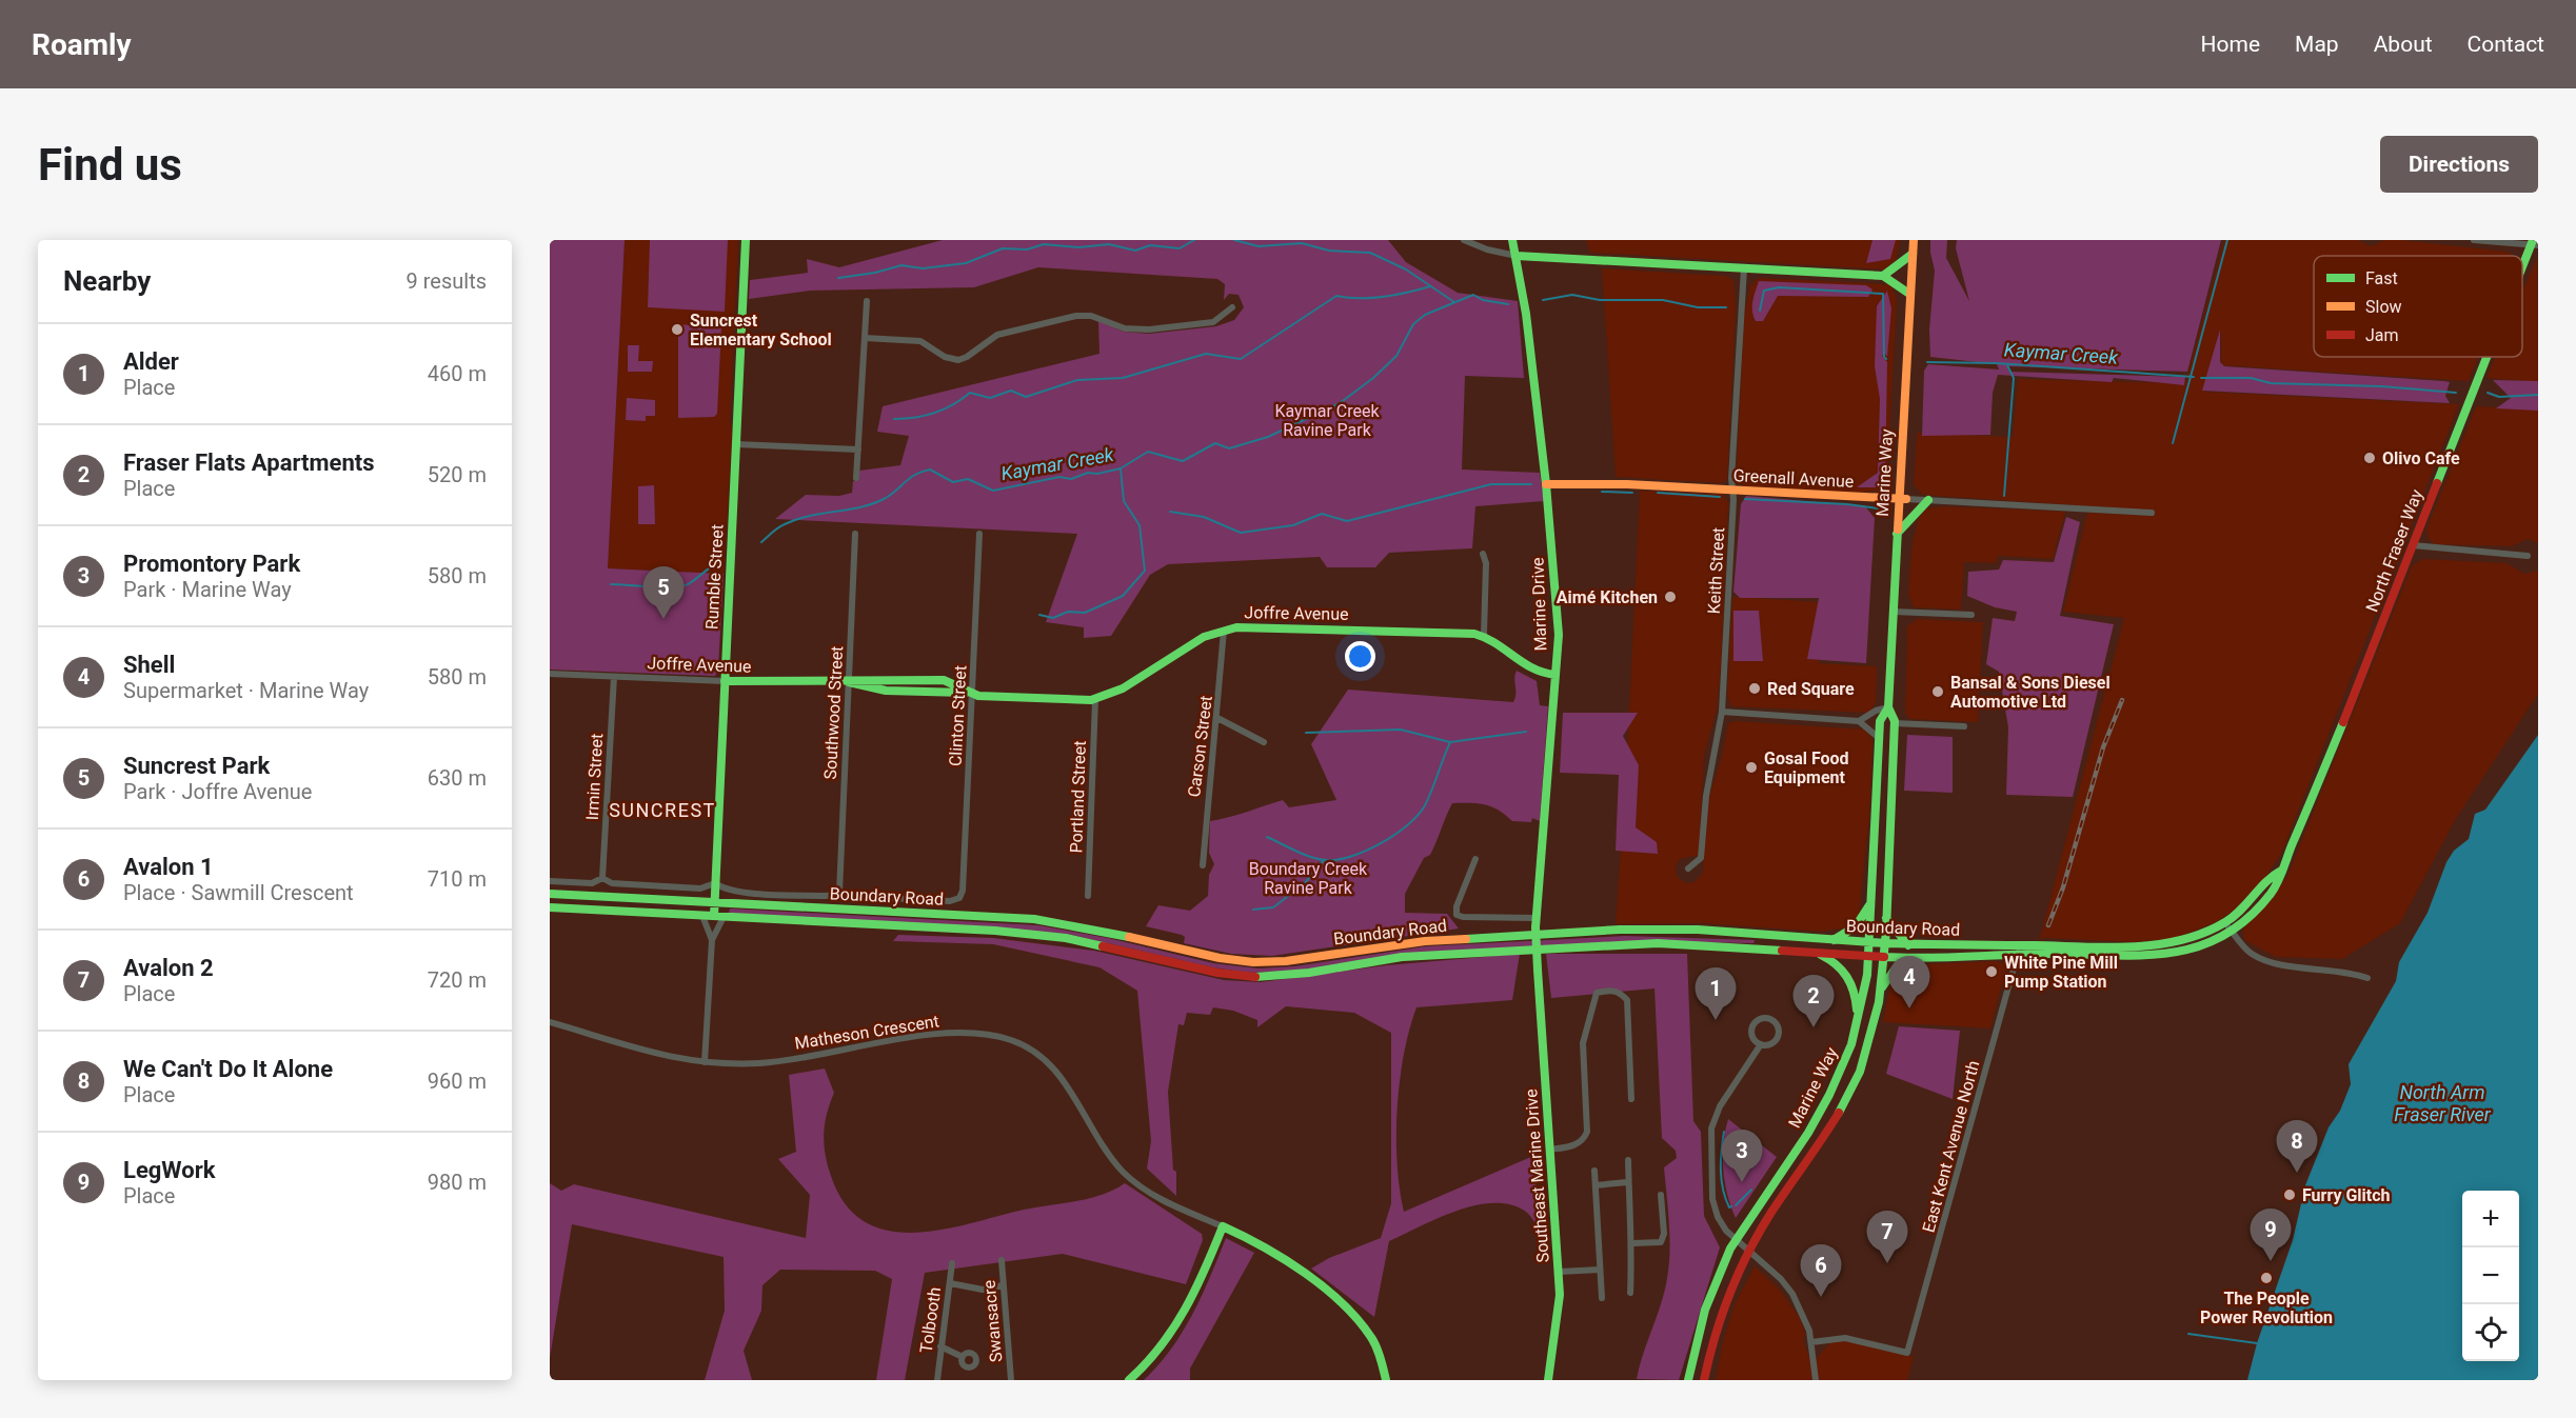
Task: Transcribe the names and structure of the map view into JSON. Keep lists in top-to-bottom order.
{
  "streets": {
    "street": [
      "Marine Way",
      "Greenall Avenue",
      "North Fraser Way",
      "Keith Street",
      "Rumble Street",
      "Marine Drive",
      "Joffre Avenue",
      "Southwood Street",
      "Clinton Street",
      "Carson Street",
      "Irmin Street",
      "Portland Street",
      "Boundary Road",
      "Matheson Crescent",
      "East Kent Avenue North",
      "Southeast Marine Drive",
      "Tolbooth",
      "Swansacre"
    ]
  },
  "crossings": [
    ["Marine Way", "Greenall Avenue"],
    ["Marine Way", "Boundary Road"],
    ["Greenall Avenue", "Keith Street"],
    ["Greenall Avenue", "Marine Drive"],
    ["North Fraser Way", "Boundary Road"],
    ["Rumble Street", "Joffre Avenue"],
    ["Rumble Street", "Boundary Road"],
    ["Marine Drive", "Southeast Marine Drive"],
    ["Joffre Avenue", "Southwood Street"],
    ["Joffre Avenue", "Clinton Street"],
    ["Joffre Avenue", "Carson Street"],
    ["Joffre Avenue", "Irmin Street"],
    ["Joffre Avenue", "Portland Street"],
    ["Southwood Street", "Boundary Road"],
    ["Clinton Street", "Boundary Road"],
    ["Irmin Street", "Boundary Road"],
    ["Boundary Road", "East Kent Avenue North"]
  ],
  "districts": ["SUNCREST"],
  "water": ["Kaymar Creek", "North Arm Fraser River"],
  "parks": ["Kaymar Creek Ravine Park", "Boundary Creek Ravine Park"],
  "places": [
    "Suncrest Elementary School",
    "Olivo Cafe",
    "Aimé Kitchen",
    "Red Square",
    "Bansal & Sons Diesel Automotive Ltd",
    "Gosal Food Equipment",
    "White Pine Mill Pump Station",
    "Furry Glitch",
    "The People Power Revolution"
  ],
  "legend": ["Fast", "Slow", "Jam"],
  "page": {
    "header": "Roamly",
    "nav": [
      "Home",
      "Map",
      "About",
      "Contact"
    ],
    "buttons": "Directions",
    "title": "Find us",
    "heading": ["Nearby", "9 results"],
    "list": [
      {
        "mark": "1",
        "name": "Alder",
        "note": "Place",
        "value": "460 m"
      },
      {
        "mark": "2",
        "name": "Fraser Flats Apartments",
        "note": "Place",
        "value": "520 m"
      },
      {
        "mark": "3",
        "name": "Promontory Park",
        "note": "Park · Marine Way",
        "value": "580 m"
      },
      {
        "mark": "4",
        "name": "Shell",
        "note": "Supermarket · Marine Way",
        "value": "580 m"
      },
      {
        "mark": "5",
        "name": "Suncrest Park",
        "note": "Park · Joffre Avenue",
        "value": "630 m"
      },
      {
        "mark": "6",
        "name": "Avalon 1",
        "note": "Place · Sawmill Crescent",
        "value": "710 m"
      },
      {
        "mark": "7",
        "name": "Avalon 2",
        "note": "Place",
        "value": "720 m"
      },
      {
        "mark": "8",
        "name": "We Can't Do It Alone",
        "note": "Place",
        "value": "960 m"
      },
      {
        "mark": "9",
        "name": "LegWork",
        "note": "Place",
        "value": "980 m"
      }
    ],
    "pins": [
      "5",
      "4",
      "1",
      "2",
      "8",
      "3",
      "9",
      "7",
      "6"
    ],
    "map_buttons": ["+", "−"]
  }
}
